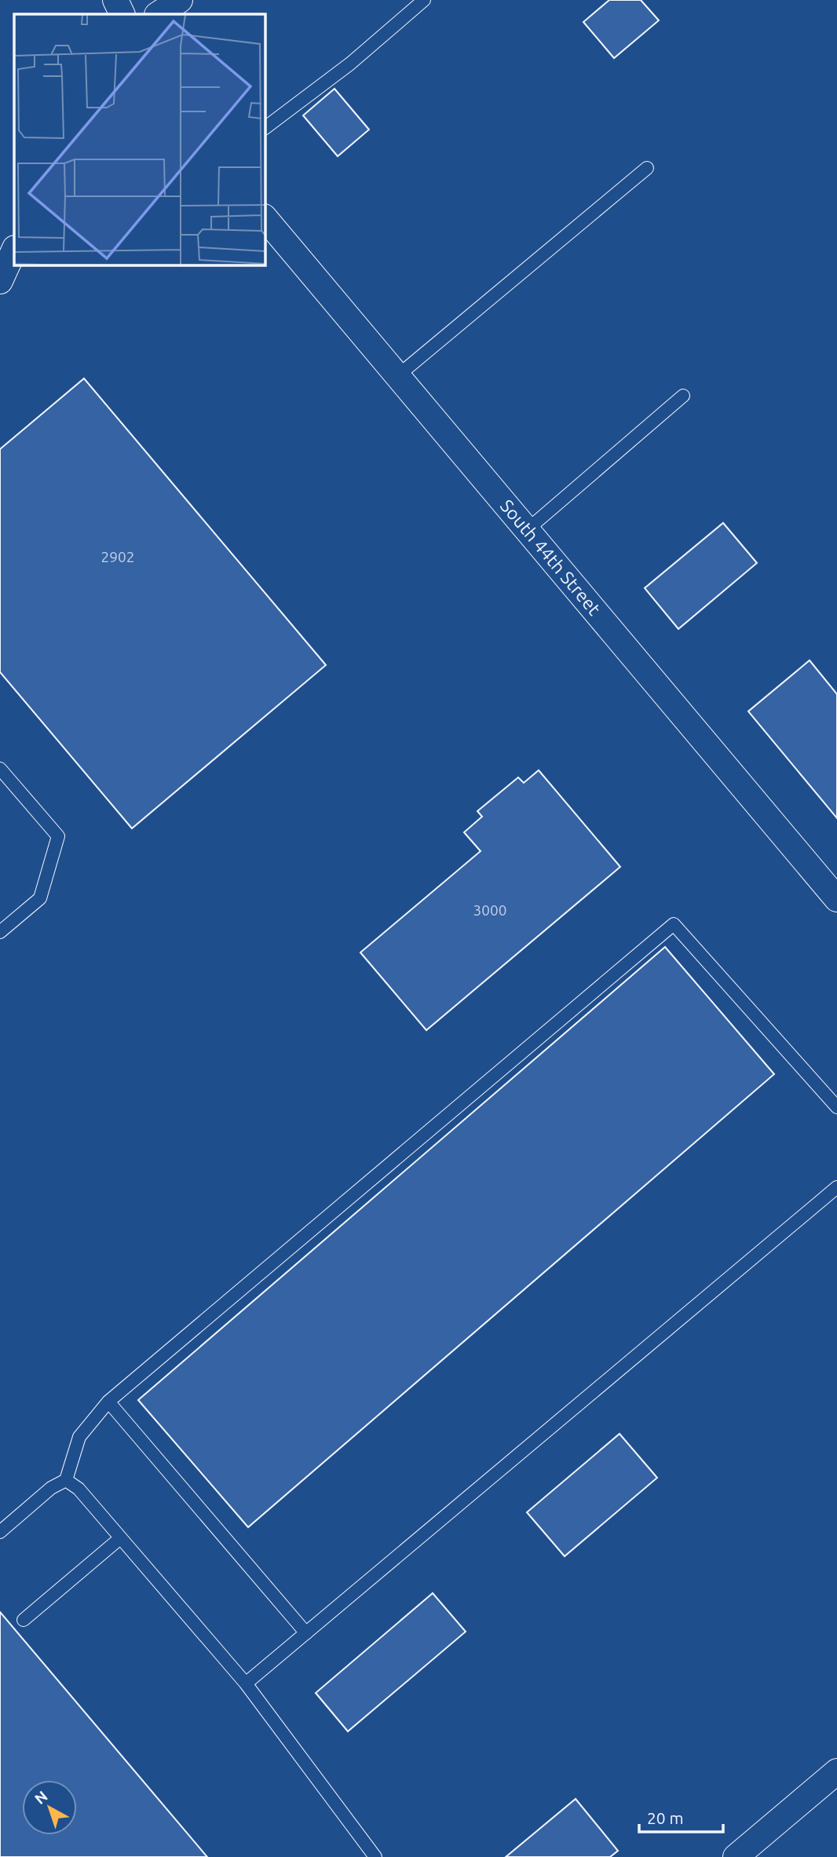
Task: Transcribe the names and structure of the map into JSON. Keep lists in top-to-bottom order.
{
  "streets": {
    "street": ["South 44th Street"]
  },
  "house_numbers": ["2902", "3000"],
  "scale_bar": "20 m",
  "north": "top left"
}
